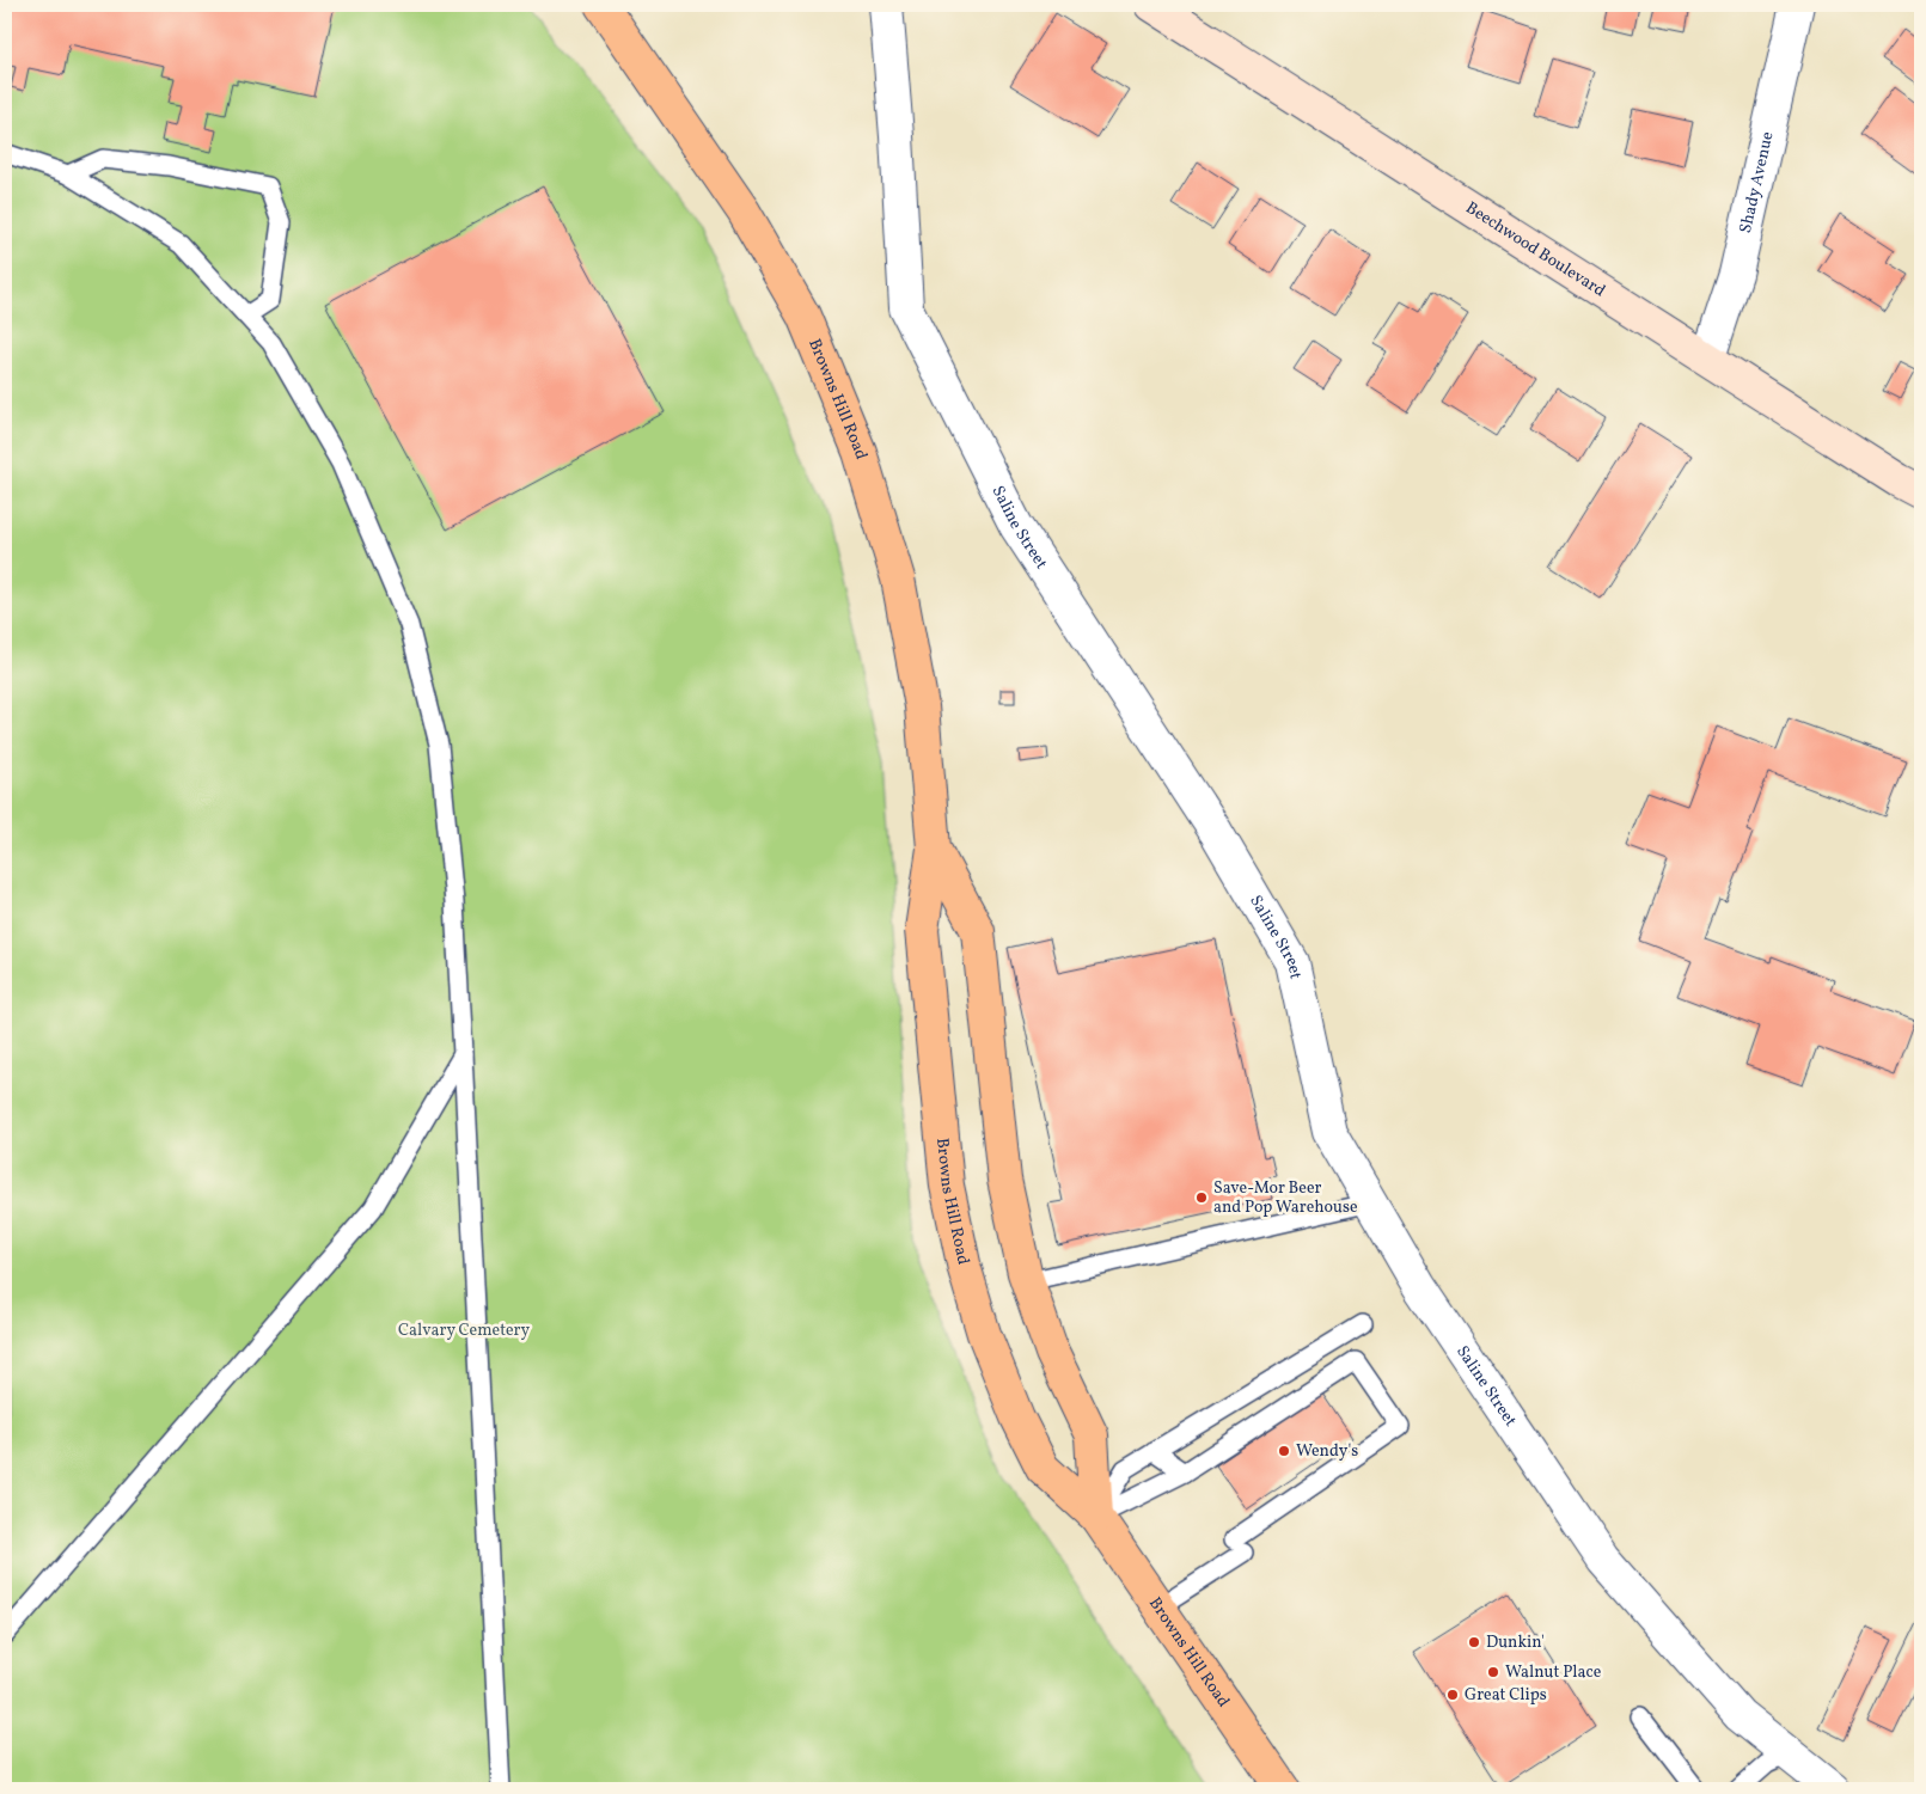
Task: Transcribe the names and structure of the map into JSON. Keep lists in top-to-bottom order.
{
  "streets": {
    "main road": ["Browns Hill Road"],
    "street": ["Shady Avenue", "Beechwood Boulevard", "Saline Street"]
  },
  "crossings": [
    ["Shady Avenue", "Beechwood Boulevard"]
  ],
  "parks": ["Calvary Cemetery"],
  "places": [
    "Save-Mor Beer and Pop Warehouse",
    "Wendy's",
    "Dunkin'",
    "Walnut Place",
    "Great Clips"
  ]
}
